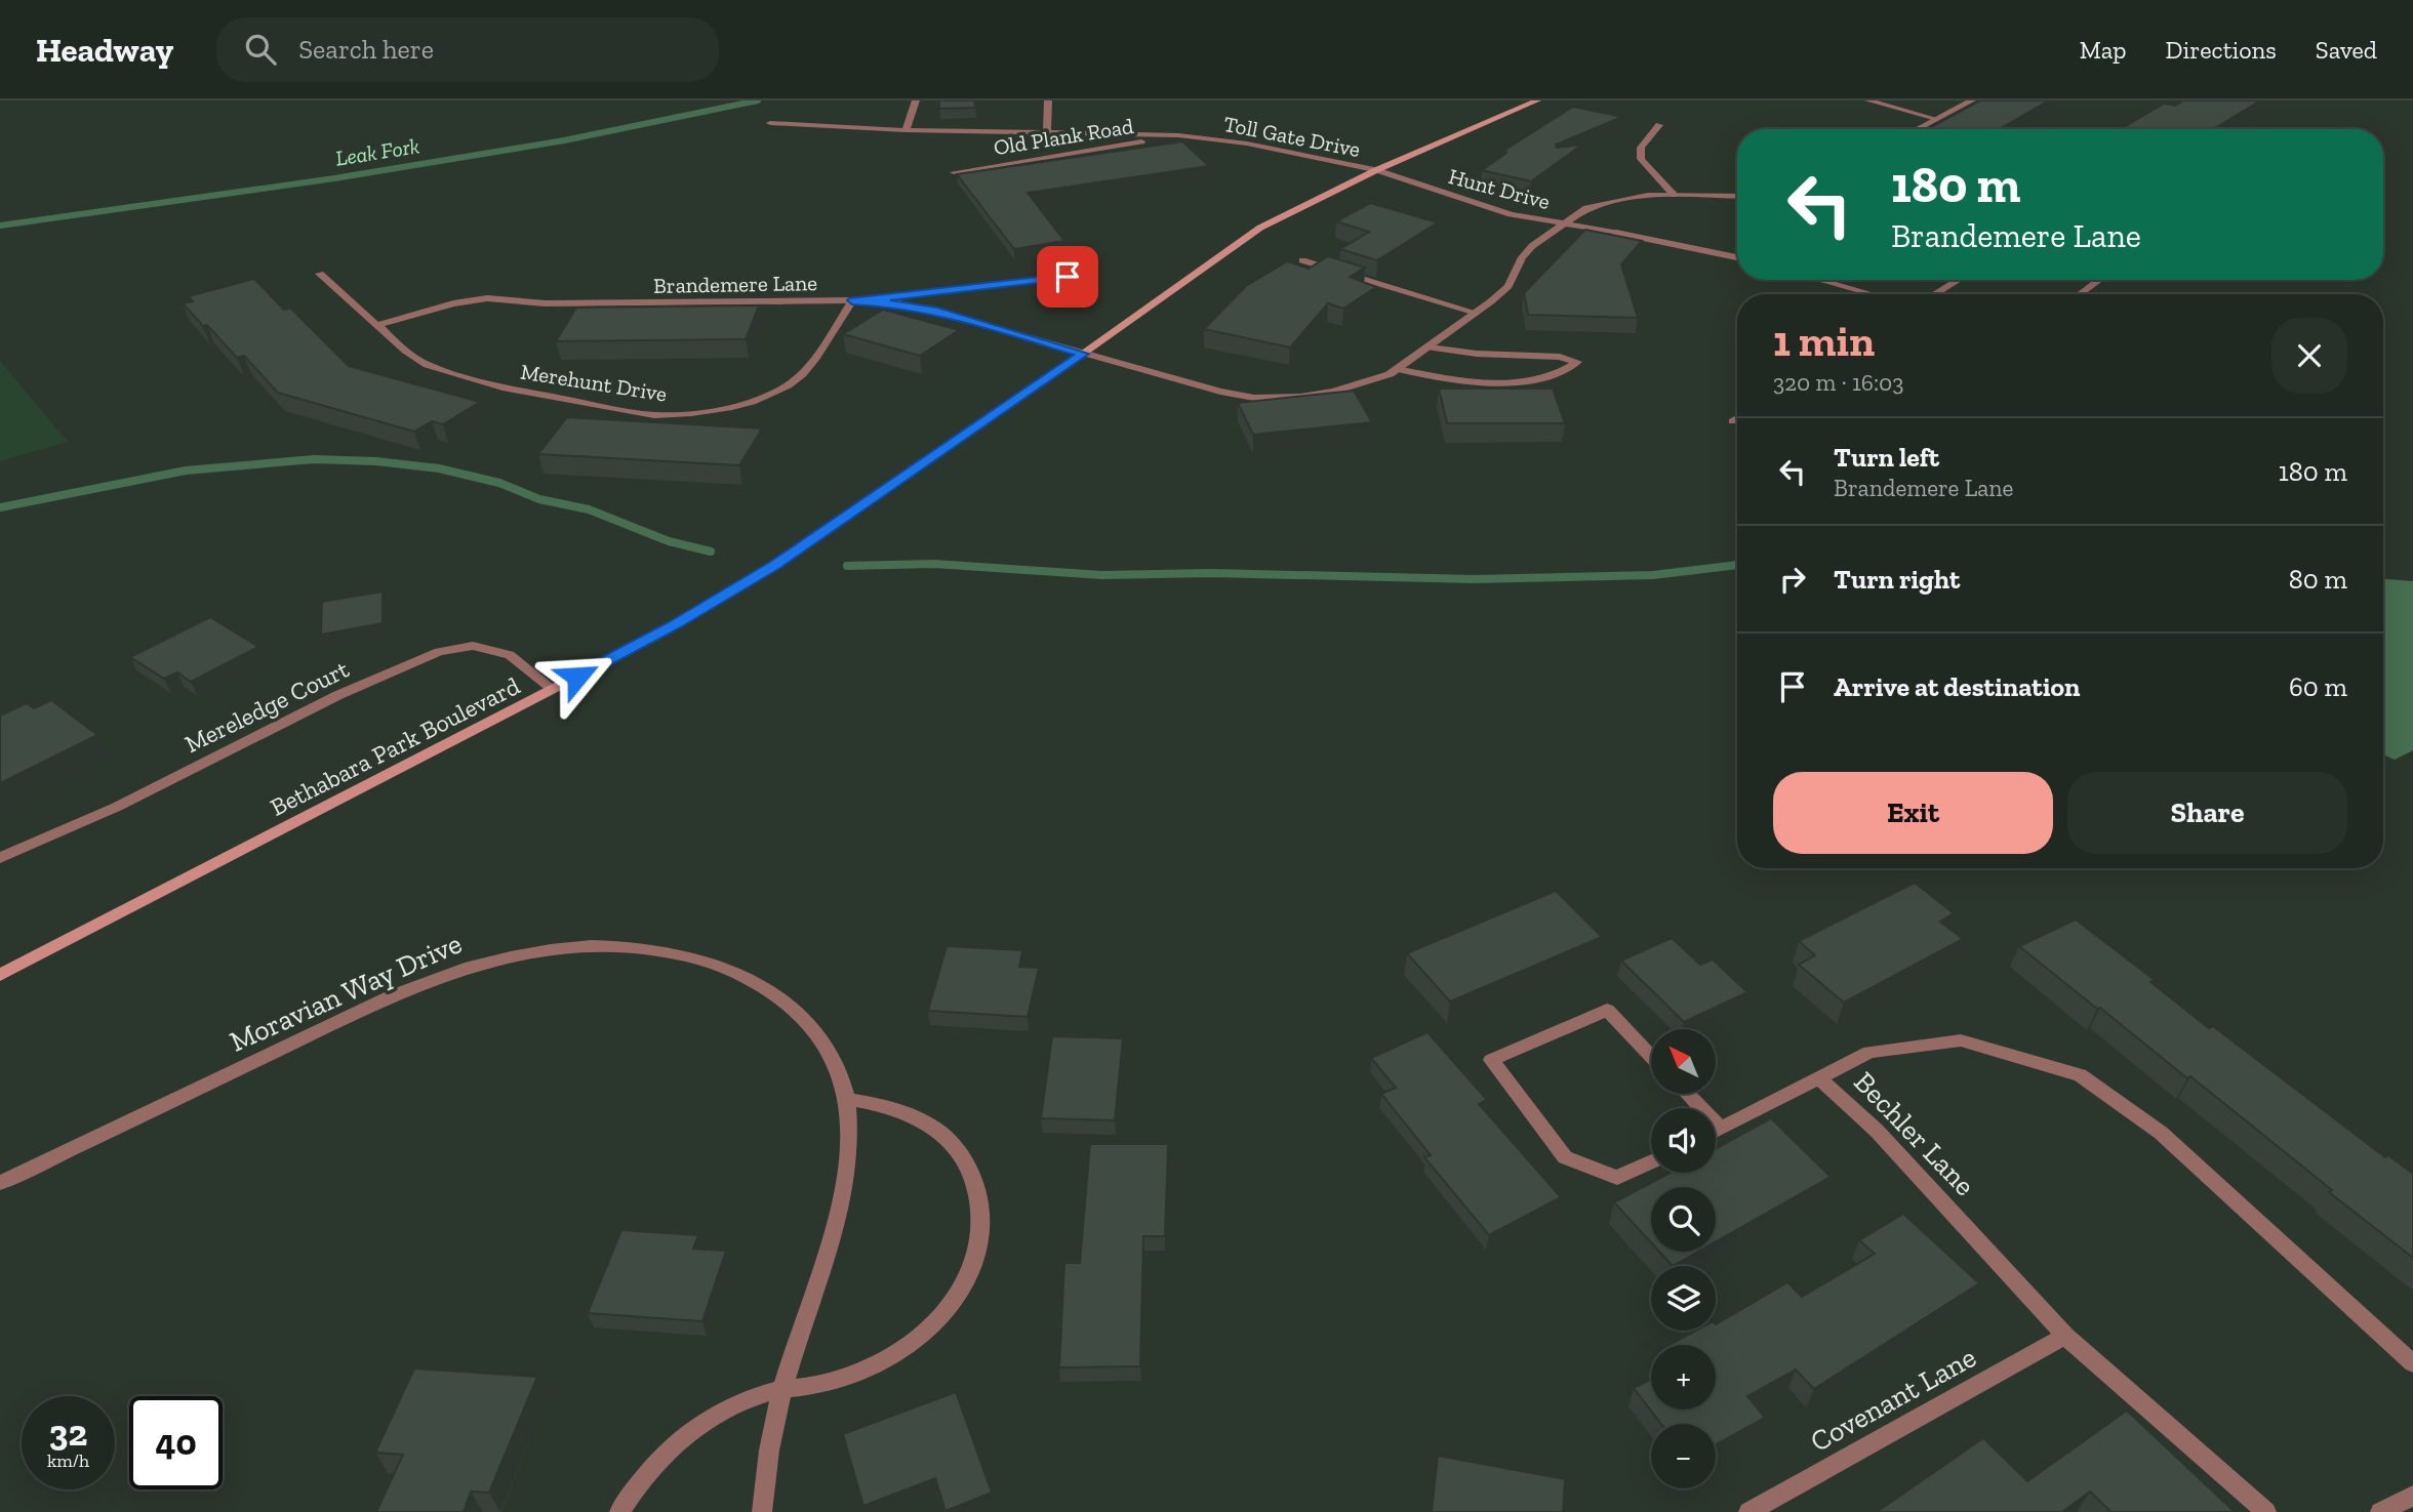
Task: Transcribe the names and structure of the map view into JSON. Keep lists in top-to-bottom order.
{
  "streets": {
    "street": [
      "Old Plank Road",
      "Toll Gate Drive",
      "Hunt Drive",
      "Brandemere Lane",
      "Merehunt Drive",
      "Mereledge Court",
      "Bethabara Park Boulevard",
      "Moravian Way Drive",
      "Bechler Lane",
      "Covenant Lane"
    ]
  },
  "crossings": [
    ["Old Plank Road", "Toll Gate Drive"],
    ["Toll Gate Drive", "Hunt Drive"],
    ["Toll Gate Drive", "Bethabara Park Boulevard"],
    ["Hunt Drive", "Brandemere Lane"],
    ["Hunt Drive", "Bethabara Park Boulevard"],
    ["Brandemere Lane", "Merehunt Drive"],
    ["Brandemere Lane", "Bethabara Park Boulevard"],
    ["Mereledge Court", "Bethabara Park Boulevard"],
    ["Bechler Lane", "Covenant Lane"]
  ],
  "water": ["Leak Fork"],
  "north": "top left",
  "page": {
    "header": "Headway",
    "search": "Search here",
    "nav": ["Map", "Directions", "Saved"],
    "turn": ["180 m", "Brandemere Lane"],
    "heading": ["1 min", "320 m · 16:03"],
    "list": [
      {
        "name": "Turn left",
        "note": "Brandemere Lane",
        "value": "180 m"
      },
      {
        "name": "Turn right",
        "value": "80 m"
      },
      {
        "name": "Arrive at destination",
        "value": "60 m"
      }
    ],
    "buttons": ["Exit", "Share"],
    "map_buttons": ["+", "−"],
    "speed": "32 km/h",
    "limit": "40"
  }
}
